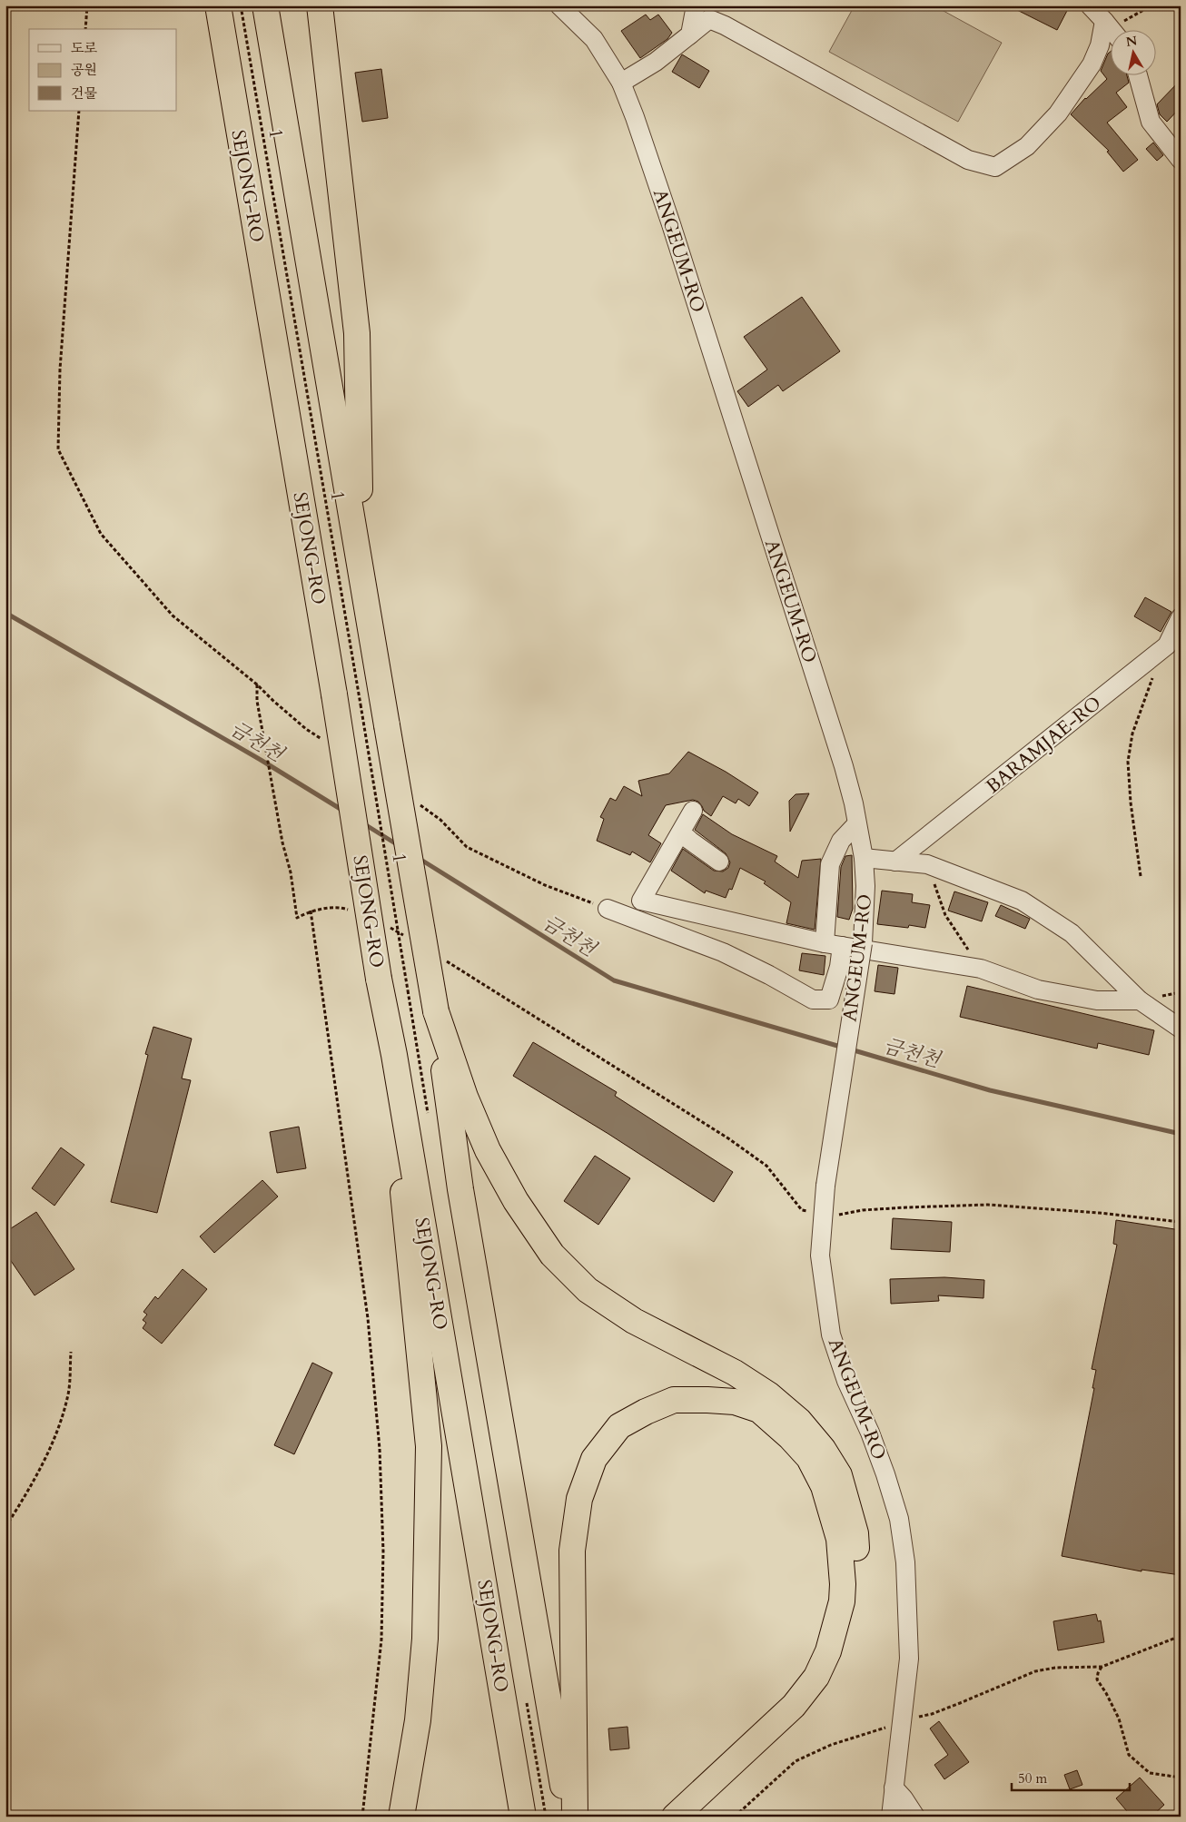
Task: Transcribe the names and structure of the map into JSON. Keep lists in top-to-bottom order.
{
  "streets": {
    "highway": ["1", "SEJONG-RO"],
    "street": ["ANGEUM-RO", "BARAMJAE-RO"]
  },
  "crossings": [
    ["1", "SEJONG-RO"]
  ],
  "water": ["금천천"],
  "legend": ["도로", "공원", "건물"],
  "scale_bar": "50 m",
  "north": "top"
}
